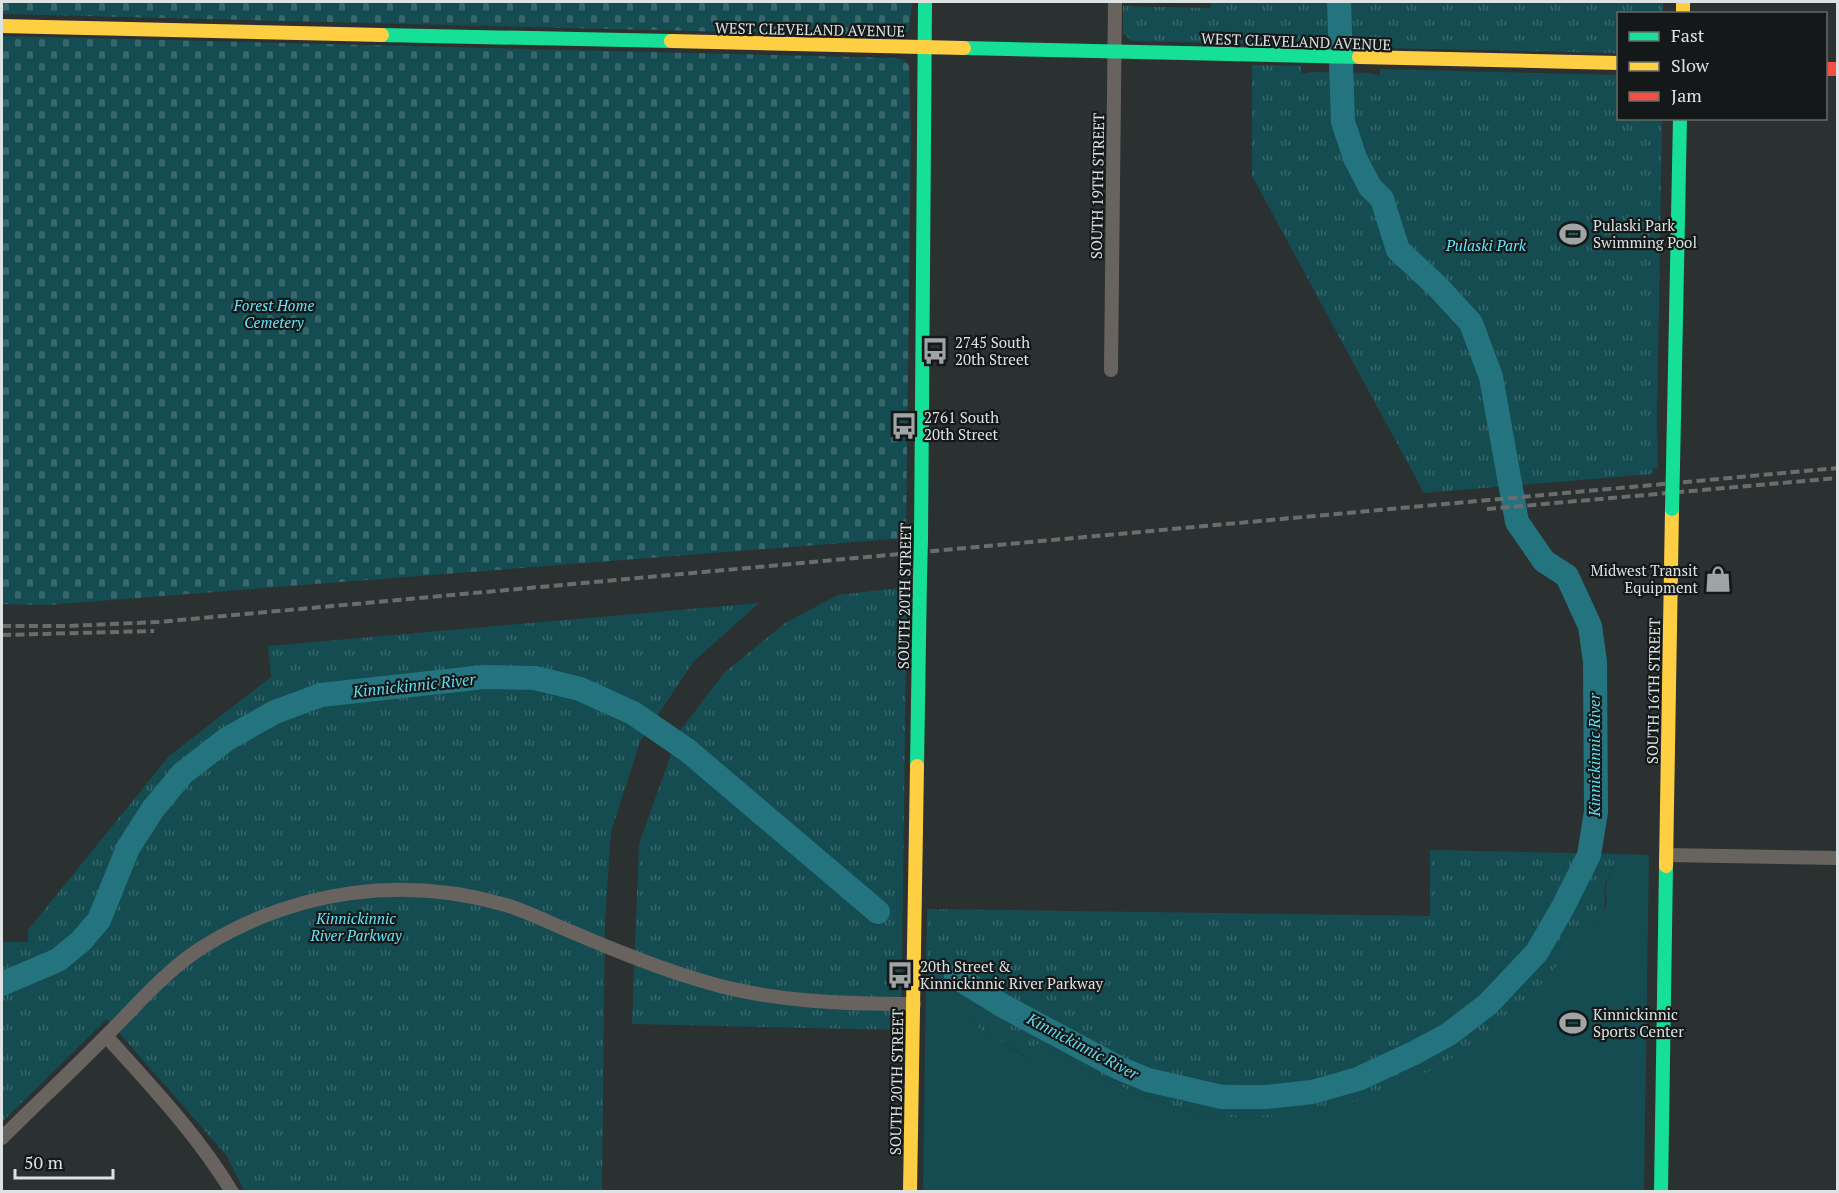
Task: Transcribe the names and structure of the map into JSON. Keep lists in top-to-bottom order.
{
  "streets": {
    "street": [
      "WEST CLEVELAND AVENUE",
      "SOUTH 19TH STREET",
      "SOUTH 20TH STREET",
      "SOUTH 16TH STREET"
    ]
  },
  "crossings": [
    ["WEST CLEVELAND AVENUE", "SOUTH 19TH STREET"],
    ["WEST CLEVELAND AVENUE", "SOUTH 20TH STREET"]
  ],
  "water": ["Kinnickinnic River"],
  "parks": ["Pulaski Park", "Forest Home Cemetery", "Kinnickinnic River Parkway"],
  "places": {
    "sports": ["Pulaski Park Swimming Pool", "Kinnickinnic Sports Center"],
    "bus stop": ["2745 South 20th Street", "2761 South 20th Street", "20th Street & Kinnickinnic River Parkway"],
    "shop": ["Midwest Transit Equipment"]
  },
  "legend": ["Fast", "Slow", "Jam"],
  "scale_bar": "50 m"
}
